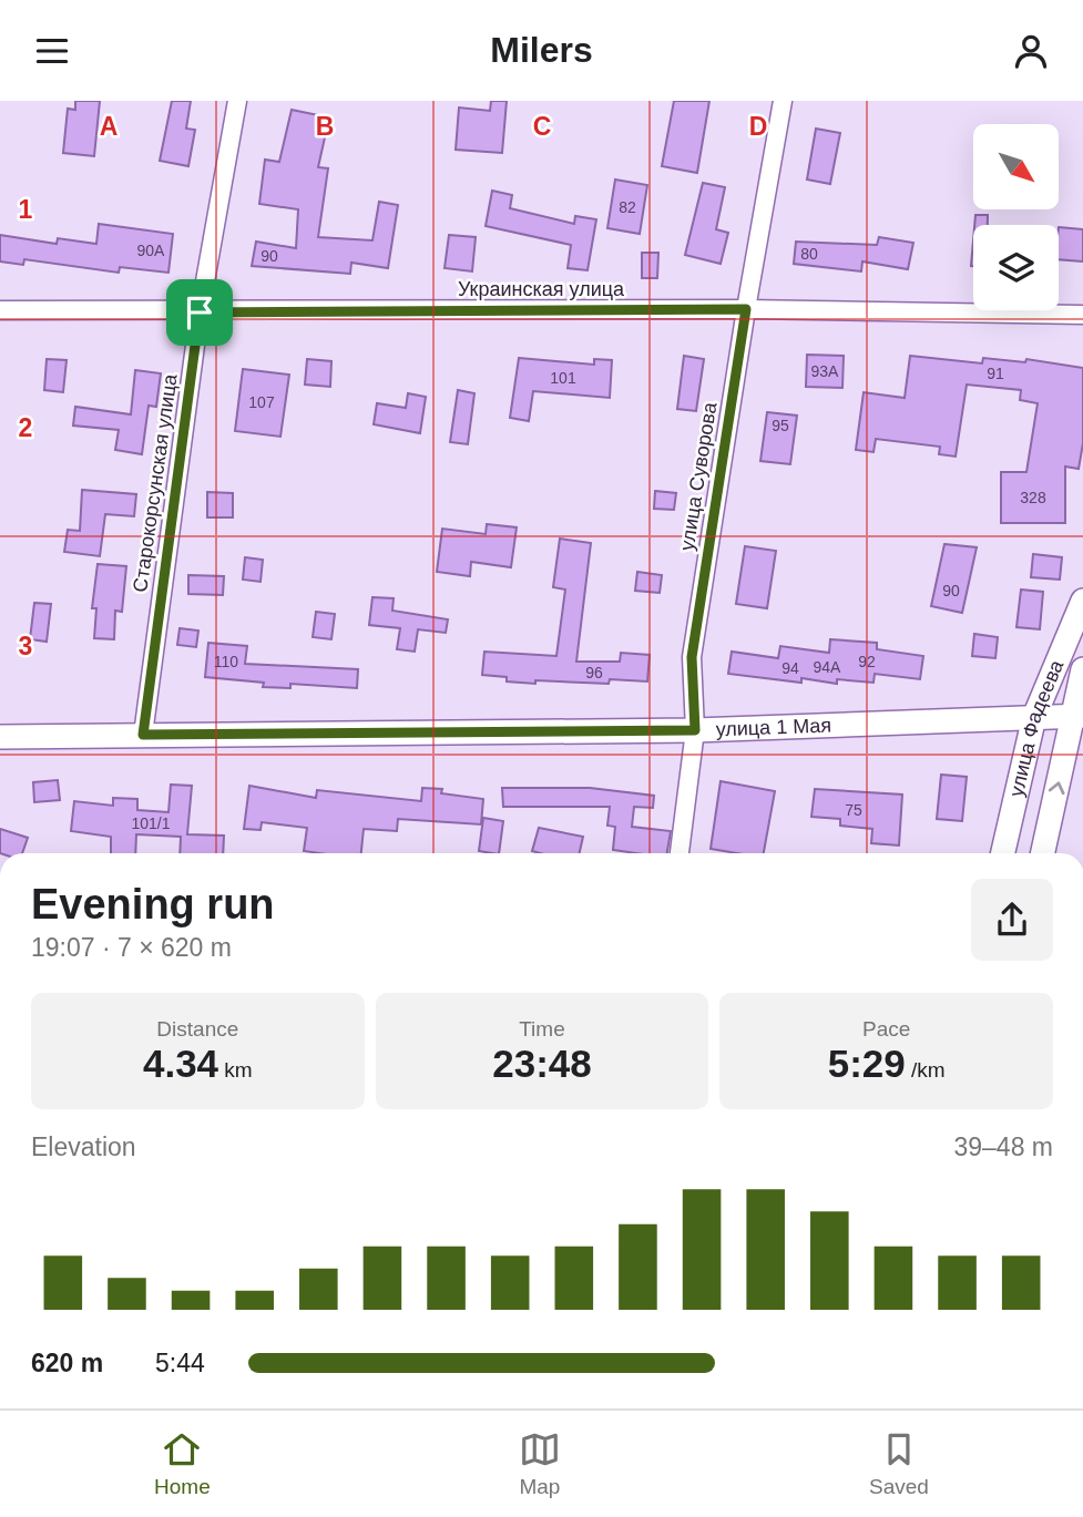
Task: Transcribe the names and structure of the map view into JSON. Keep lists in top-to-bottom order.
{
  "streets": {
    "street": [
      "Украинская улица",
      "улица Суворова",
      "Старокорсунская улица",
      "улица 1 Мая",
      "улица Фадеева"
    ]
  },
  "crossings": [
    ["Украинская улица", "улица Суворова"],
    ["Украинская улица", "Старокорсунская улица"],
    ["улица Суворова", "улица 1 Мая"],
    ["Старокорсунская улица", "улица 1 Мая"],
    ["улица 1 Мая", "улица Фадеева"]
  ],
  "house_numbers": [
    "82",
    "90А",
    "80",
    "90",
    "93А",
    "91",
    "101",
    "107",
    "95",
    "328",
    "90",
    "110",
    "92",
    "94А",
    "94",
    "96",
    "75",
    "101/1"
  ],
  "north": "bottom right",
  "page": {
    "header": "Milers",
    "heading": ["Evening run", "19:07 · 7 × 620 m"],
    "stats": [
      ["Distance", "4.34 km"],
      ["Time", "23:48"],
      ["Pace", "5:29 /km"]
    ],
    "chart": ["Elevation", "39–48 m"],
    "list": [
      {
        "name": "620 m",
        "note": "5:44"
      }
    ],
    "tabs": ["Home", "Map", "Saved"]
  },
  "grid": {
    "columns": [
      "A",
      "B",
      "C",
      "D"
    ],
    "rows": ["1", "2", "3"]
  }
}
